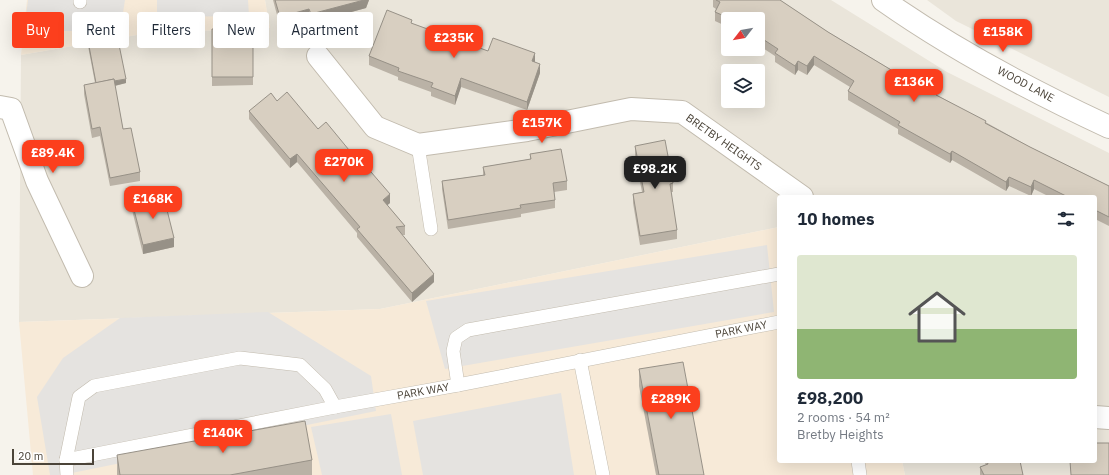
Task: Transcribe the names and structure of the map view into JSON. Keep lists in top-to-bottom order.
{
  "streets": {
    "street": ["WOOD LANE", "BRETBY HEIGHTS"],
    "lane": ["PARK WAY"]
  },
  "scale_bar": "20 m",
  "north": "bottom left",
  "page": {
    "chip": [
      "Buy",
      "Rent",
      "Filters",
      "New",
      "Apartment"
    ],
    "price": [
      "£158K",
      "£235K",
      "£136K",
      "£157K",
      "£89.4K",
      "£270K",
      "£98.2K",
      "£168K",
      "£289K",
      "£140K"
    ],
    "heading": "10 homes",
    "list": [
      {
        "name": "£98,200",
        "note": "2 rooms · 54 m² · Bretby Heights"
      }
    ],
    "scale": "20 m"
  }
}
